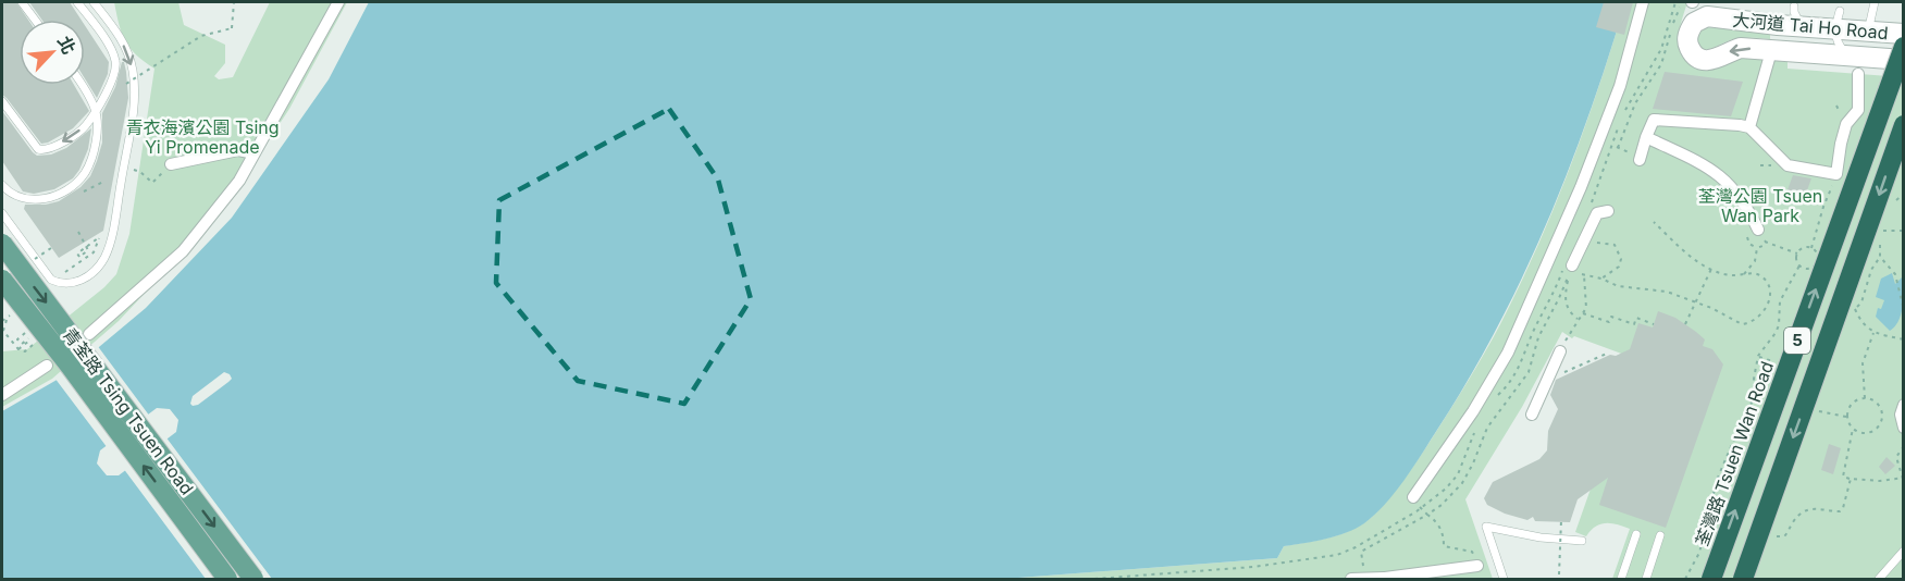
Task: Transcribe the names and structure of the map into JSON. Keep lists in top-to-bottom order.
{
  "streets": {
    "highway": ["5", "荃灣路 Tsuen Wan Road"],
    "main road": ["青荃路 Tsing Tsuen Road"],
    "street": ["大河道 Tai Ho Road"]
  },
  "parks": ["青衣海濱公園 Tsing Yi Promenade", "荃灣公園 Tsuen Wan Park"],
  "north": "top right"
}
